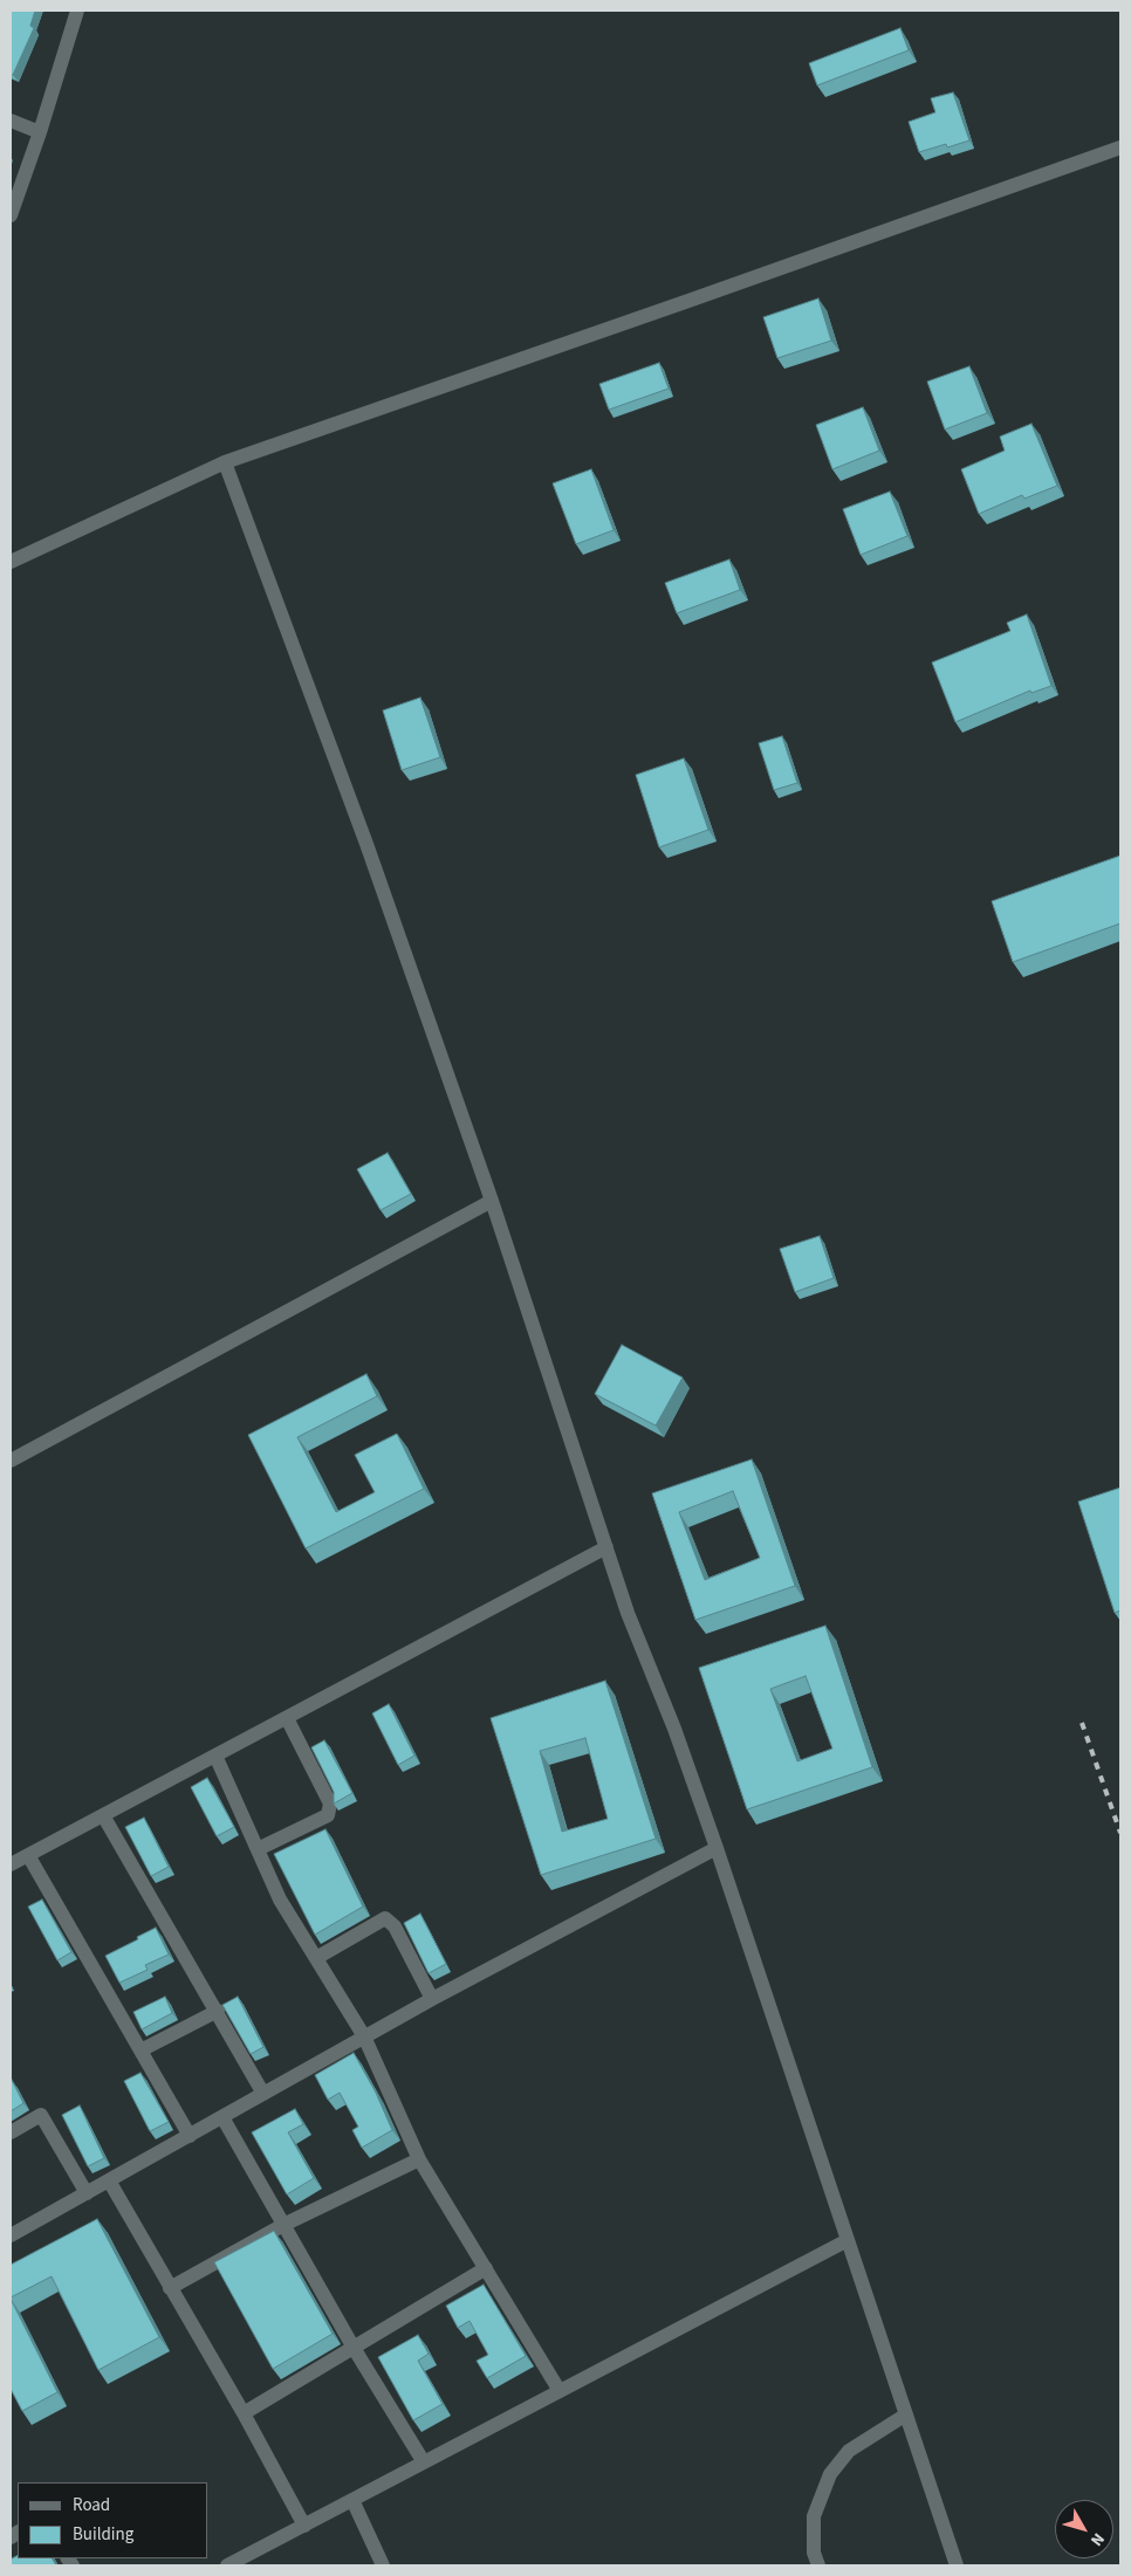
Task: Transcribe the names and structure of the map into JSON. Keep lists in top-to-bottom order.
{
  "legend": ["Road", "Building"],
  "north": "bottom right"
}
